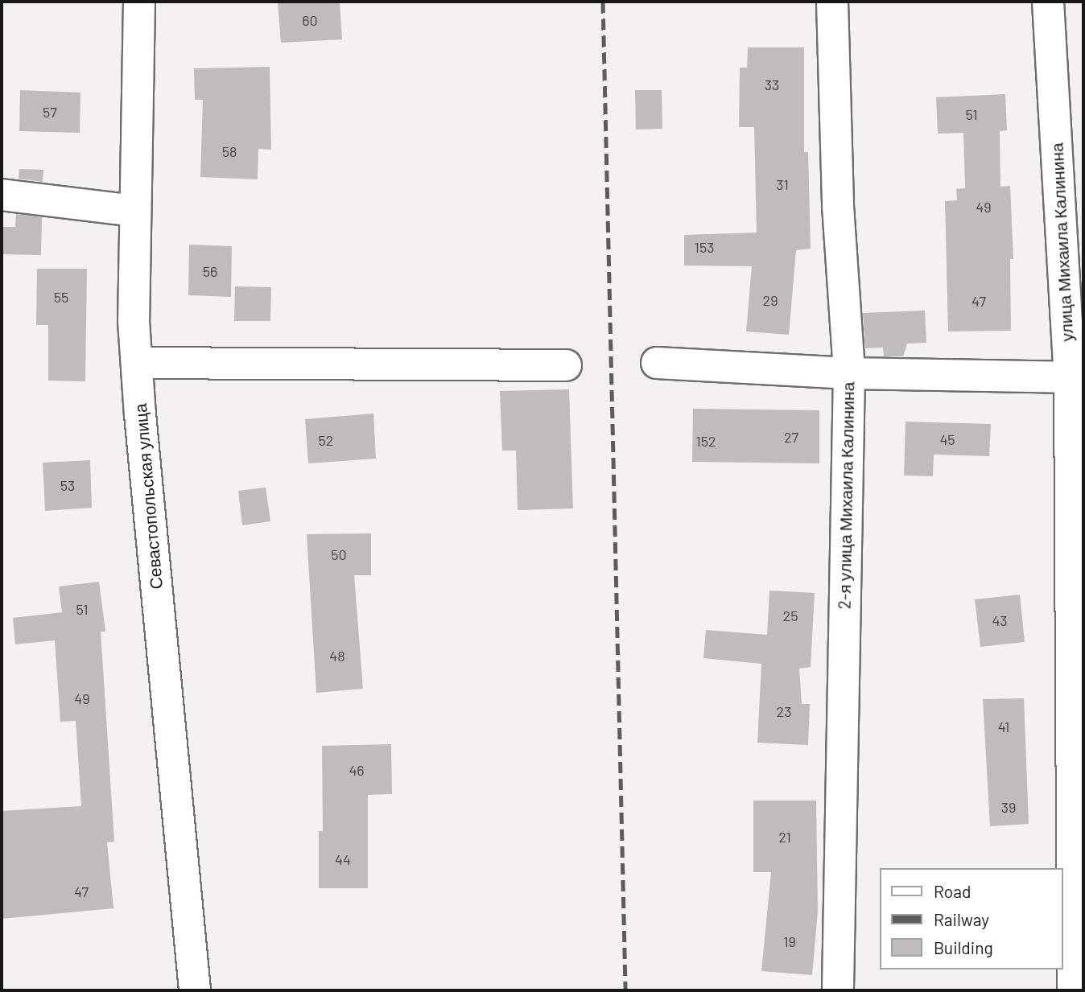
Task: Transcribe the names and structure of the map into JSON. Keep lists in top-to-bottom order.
{
  "streets": {
    "street": ["улица Михаила Калинина", "2-я улица Михаила Калинина", "Севастопольская улица"]
  },
  "house_numbers": [
    "60",
    "33",
    "57",
    "51",
    "58",
    "31",
    "49",
    "153",
    "56",
    "55",
    "29",
    "47",
    "27",
    "45",
    "52",
    "152",
    "53",
    "50",
    "51",
    "25",
    "43",
    "48",
    "49",
    "23",
    "41",
    "46",
    "39",
    "21",
    "44",
    "47",
    "19"
  ],
  "legend": ["Road", "Railway", "Building"]
}
